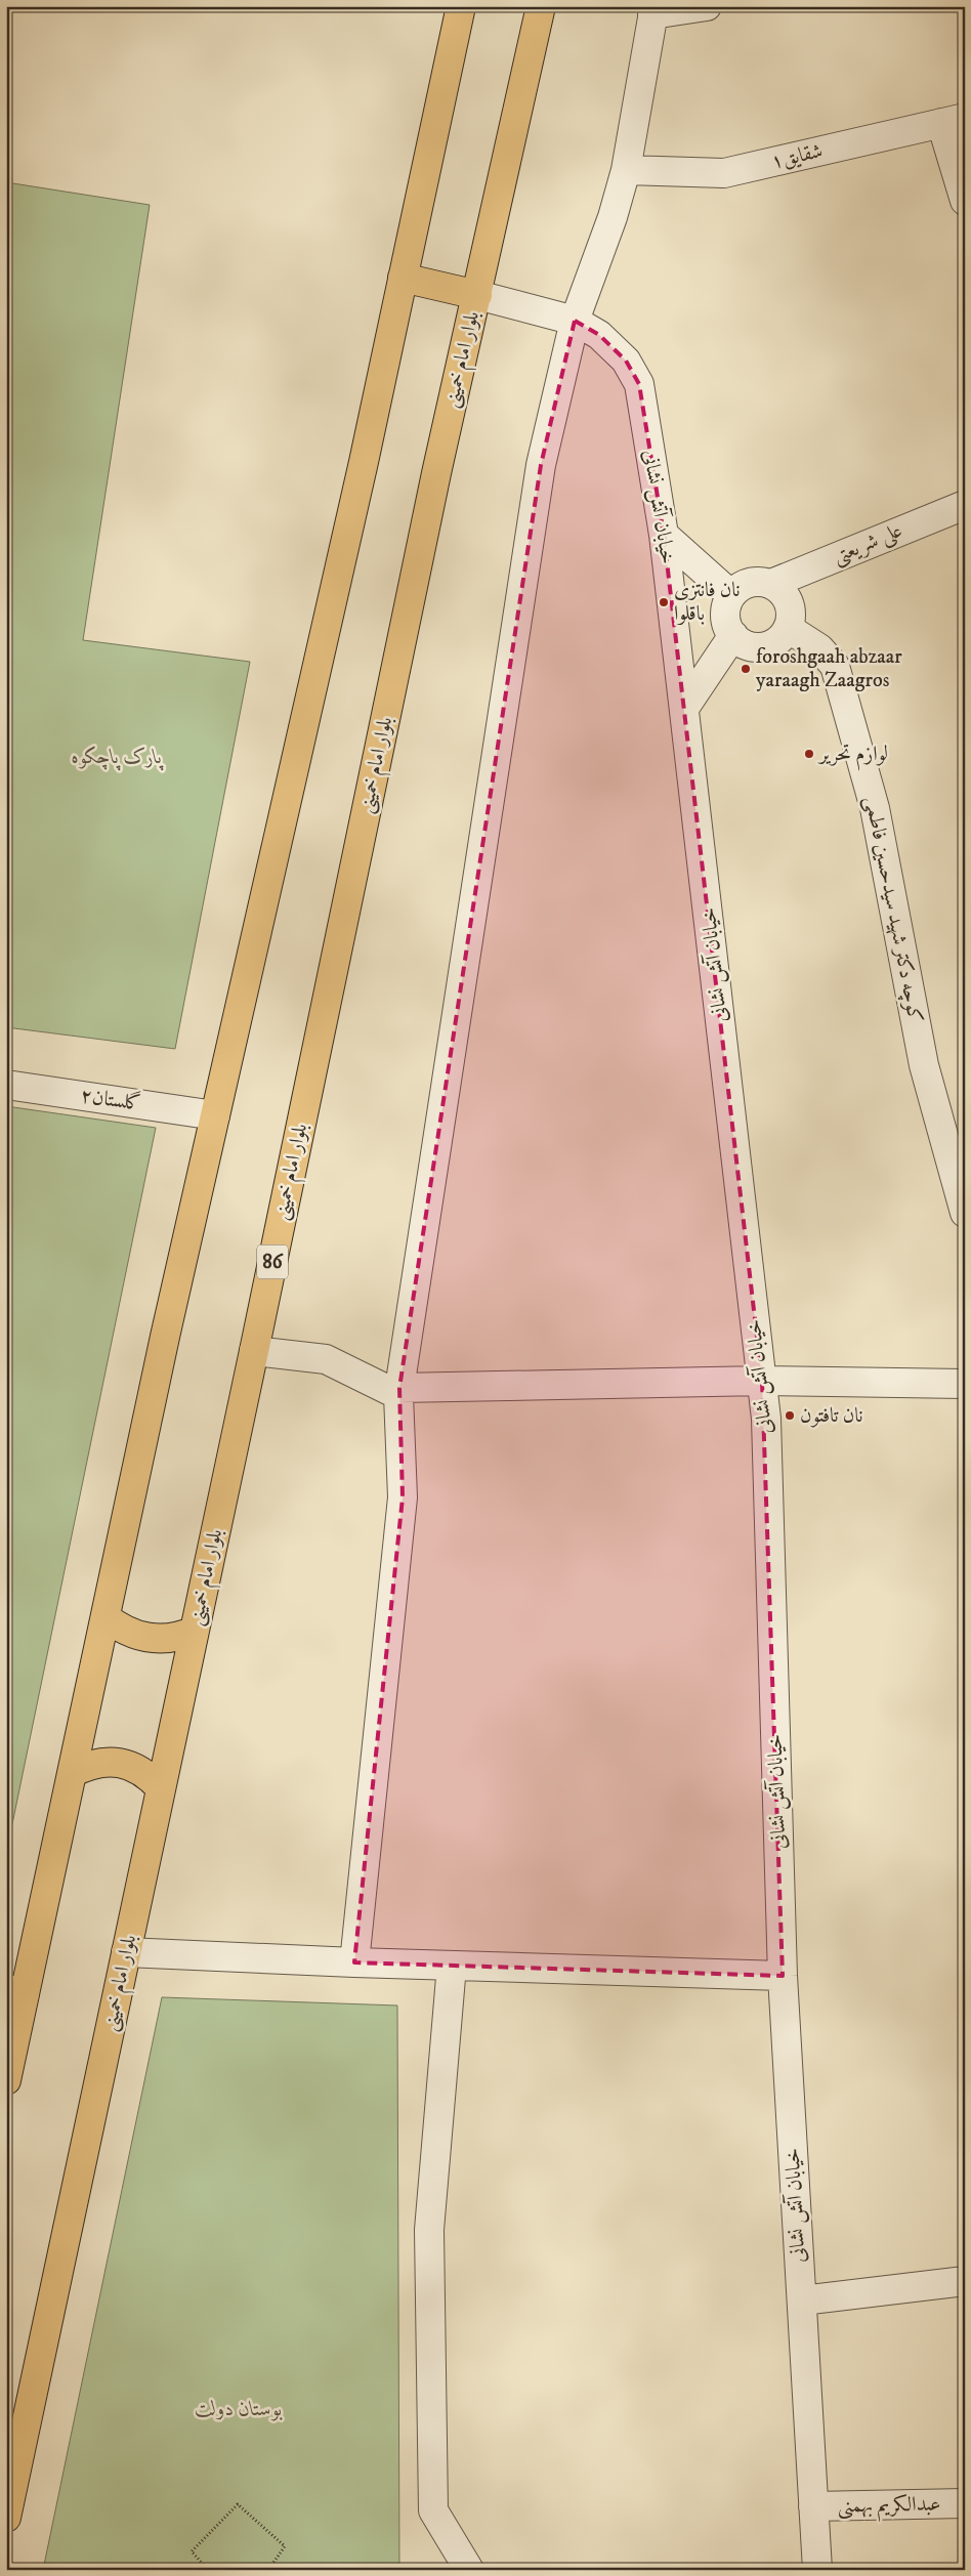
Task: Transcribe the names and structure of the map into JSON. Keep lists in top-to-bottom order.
{
  "streets": {
    "main road": ["بلوار امام خمینی", "86"],
    "street": [
      "شقایق۱",
      "خیابان آتش نشانی",
      "علی شریعتی",
      "کوچه دکتر شهید سیدحسین فاطمی",
      "گلستان۲",
      "عبدالکریم بهمنی"
    ]
  },
  "crossings": [
    ["بلوار امام خمینی", "خیابان آتش نشانی"],
    ["خیابان آتش نشانی", "عبدالکریم بهمنی"],
    ["علی شریعتی", "کوچه دکتر شهید سیدحسین فاطمی"]
  ],
  "parks": ["پارک پاچکوه", "بوستان دولت"],
  "places": [
    "نان فانتزی باقلوا",
    "foroshgaah abzaar yaraagh Zaagros",
    "لوازم تحریر",
    "نان تافتون"
  ]
}
